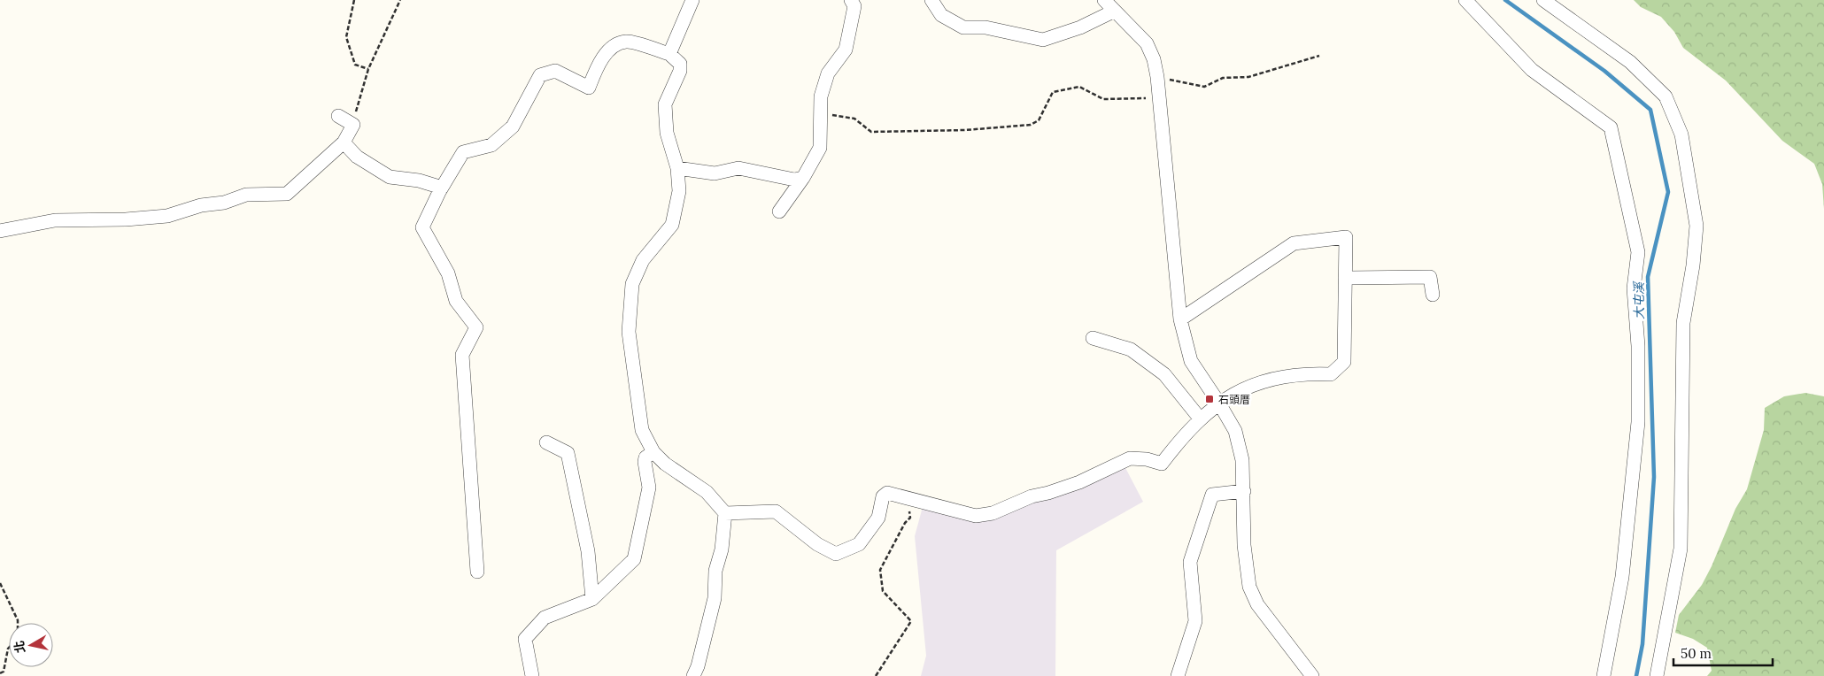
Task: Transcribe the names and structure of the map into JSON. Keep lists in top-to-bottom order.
{
  "water": ["大屯溪"],
  "places": {
    "transit": ["石頭厝"]
  },
  "scale_bar": "50 m",
  "north": "left"
}
